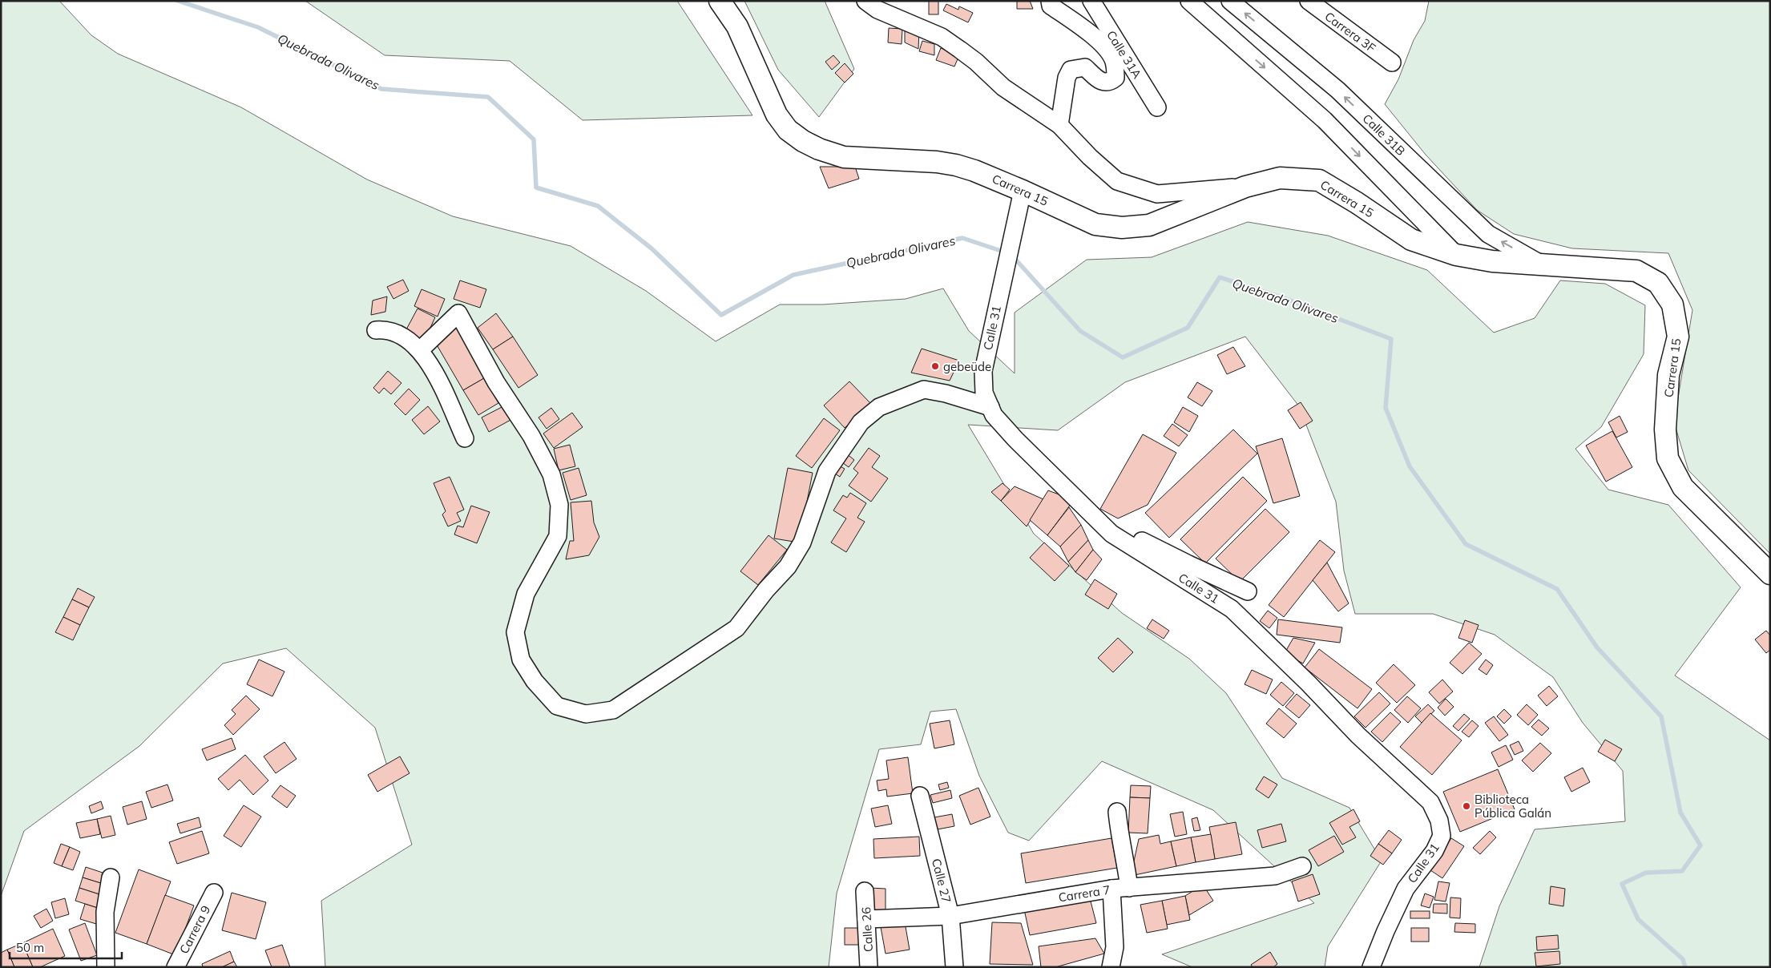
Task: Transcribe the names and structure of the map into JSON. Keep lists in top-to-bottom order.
{
  "streets": {
    "main road": ["Carrera 15"],
    "street": [
      "Carrera 3F",
      "Calle 31A",
      "Calle 31B",
      "Calle 31",
      "Calle 27",
      "Carrera 7",
      "Carrera 9",
      "Calle 26"
    ]
  },
  "crossings": [
    ["Calle 31B", "Carrera 15"],
    ["Carrera 15", "Calle 31"],
    ["Calle 27", "Carrera 7"],
    ["Carrera 7", "Calle 26"]
  ],
  "water": ["Quebrada Olivares"],
  "places": ["gebeüde", "Biblioteca Pública Galán"],
  "scale_bar": "50 m"
}
